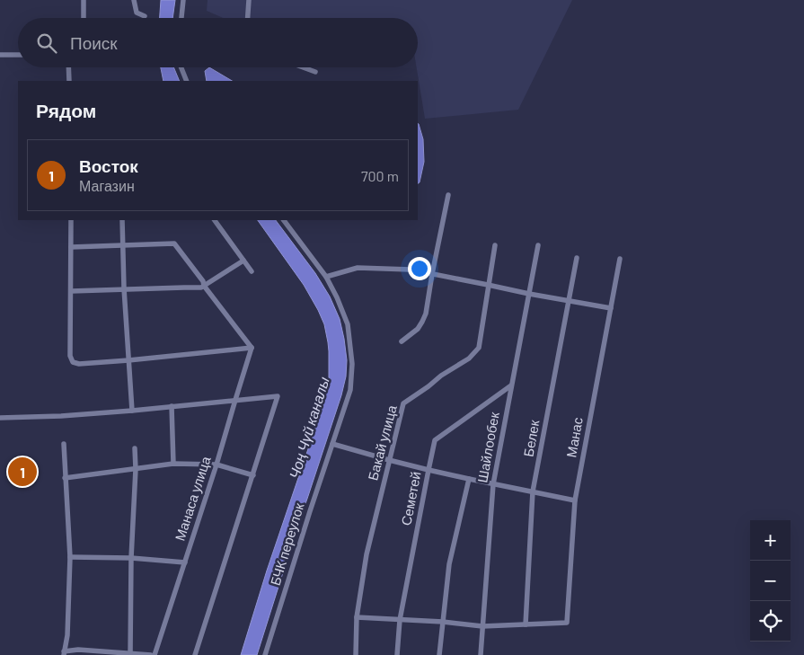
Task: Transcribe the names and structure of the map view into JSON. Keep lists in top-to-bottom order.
{
  "streets": {
    "street": [
      "Манас",
      "Белек",
      "Бакай улица",
      "Шайлообек",
      "Манаса улица",
      "Семетей",
      "БЧК переулок"
    ]
  },
  "crossings": [
    ["Манас", "Белек"],
    ["Шайлообек", "Семетей"]
  ],
  "water": ["Чоң Чүй каналы"],
  "page": {
    "search": "Поиск",
    "heading": "Рядом",
    "list": [
      {
        "mark": "1",
        "name": "Восток",
        "note": "Магазин",
        "value": "700 m"
      }
    ],
    "pins": "1",
    "map_buttons": ["+", "−"]
  }
}
